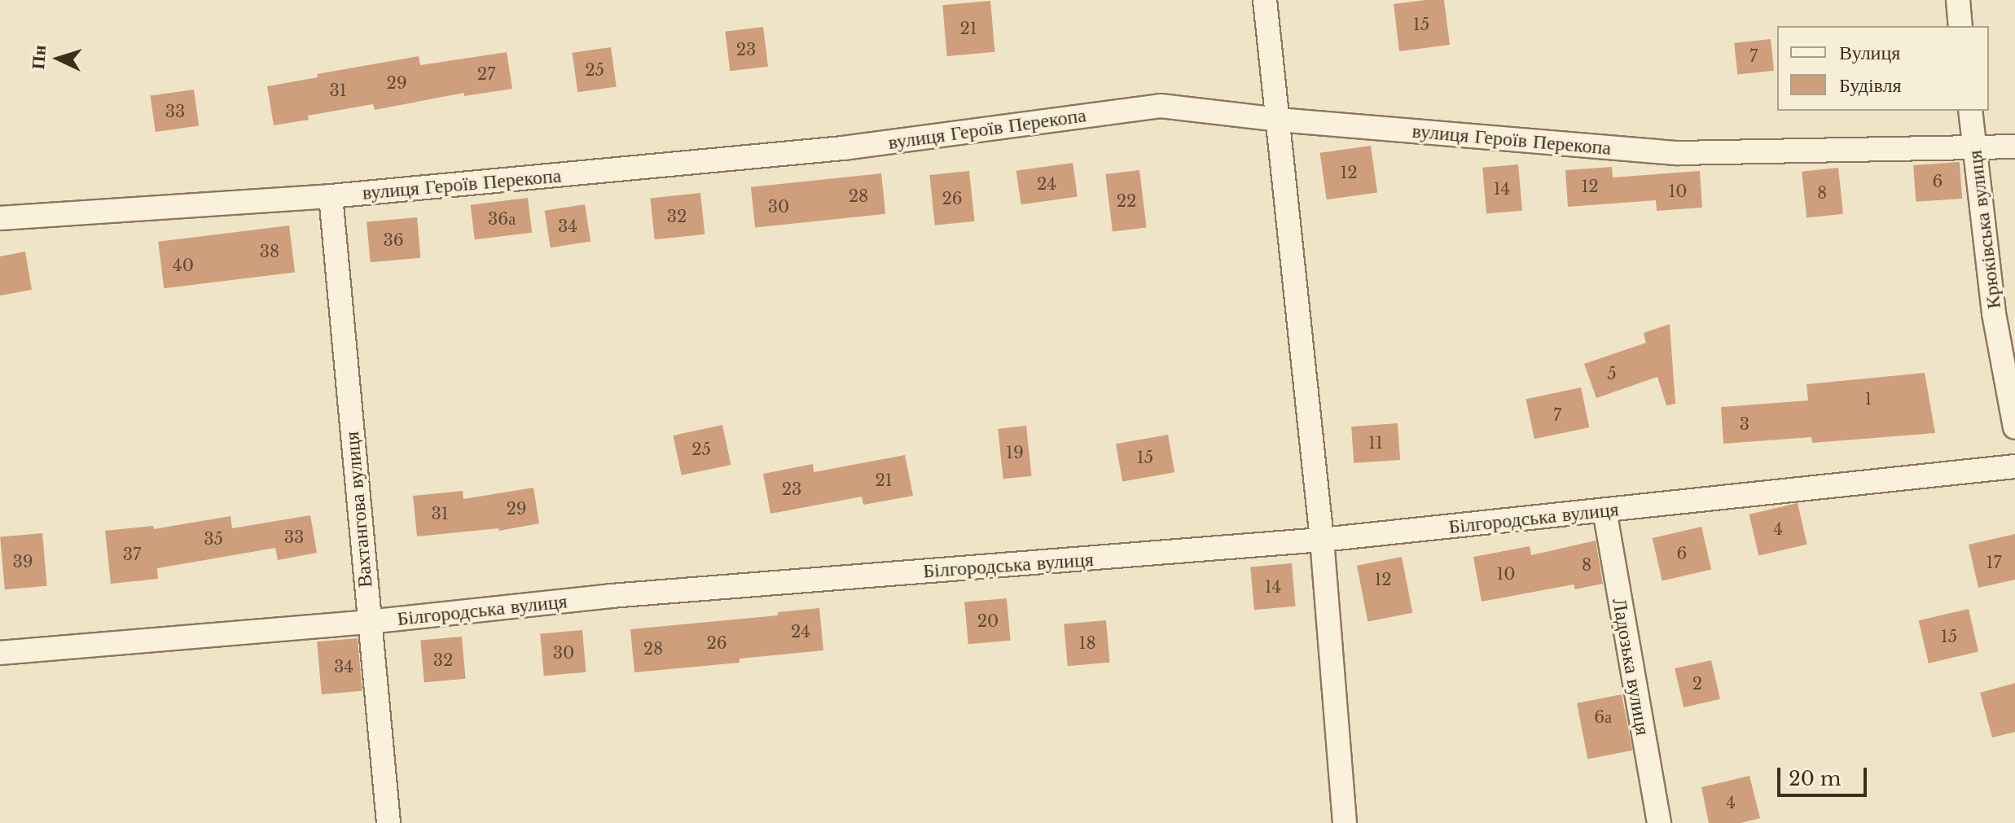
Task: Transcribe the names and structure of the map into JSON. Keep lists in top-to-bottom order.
{
  "streets": {
    "street": [
      "вулиця Героїв Перекопа",
      "Крюківська вулиця",
      "Вахтангова вулиця",
      "Білгородська вулиця",
      "Ладозька вулиця"
    ]
  },
  "crossings": [
    ["вулиця Героїв Перекопа", "Крюківська вулиця"],
    ["вулиця Героїв Перекопа", "Вахтангова вулиця"],
    ["Вахтангова вулиця", "Білгородська вулиця"],
    ["Білгородська вулиця", "Ладозька вулиця"]
  ],
  "house_numbers": [
    "15",
    "21",
    "23",
    "7",
    "25",
    "27",
    "29",
    "31",
    "33",
    "12",
    "6",
    "24",
    "12",
    "14",
    "10",
    "8",
    "28",
    "26",
    "22",
    "30",
    "32",
    "36а",
    "34",
    "36",
    "38",
    "40",
    "5",
    "1",
    "7",
    "3",
    "11",
    "25",
    "19",
    "15",
    "21",
    "23",
    "29",
    "31",
    "4",
    "33",
    "35",
    "6",
    "37",
    "39",
    "17",
    "8",
    "10",
    "12",
    "14",
    "20",
    "24",
    "15",
    "26",
    "18",
    "28",
    "30",
    "32",
    "34",
    "2",
    "6а",
    "4"
  ],
  "legend": ["Вулиця", "Будівля"],
  "scale_bar": "20 m",
  "north": "left"
}
